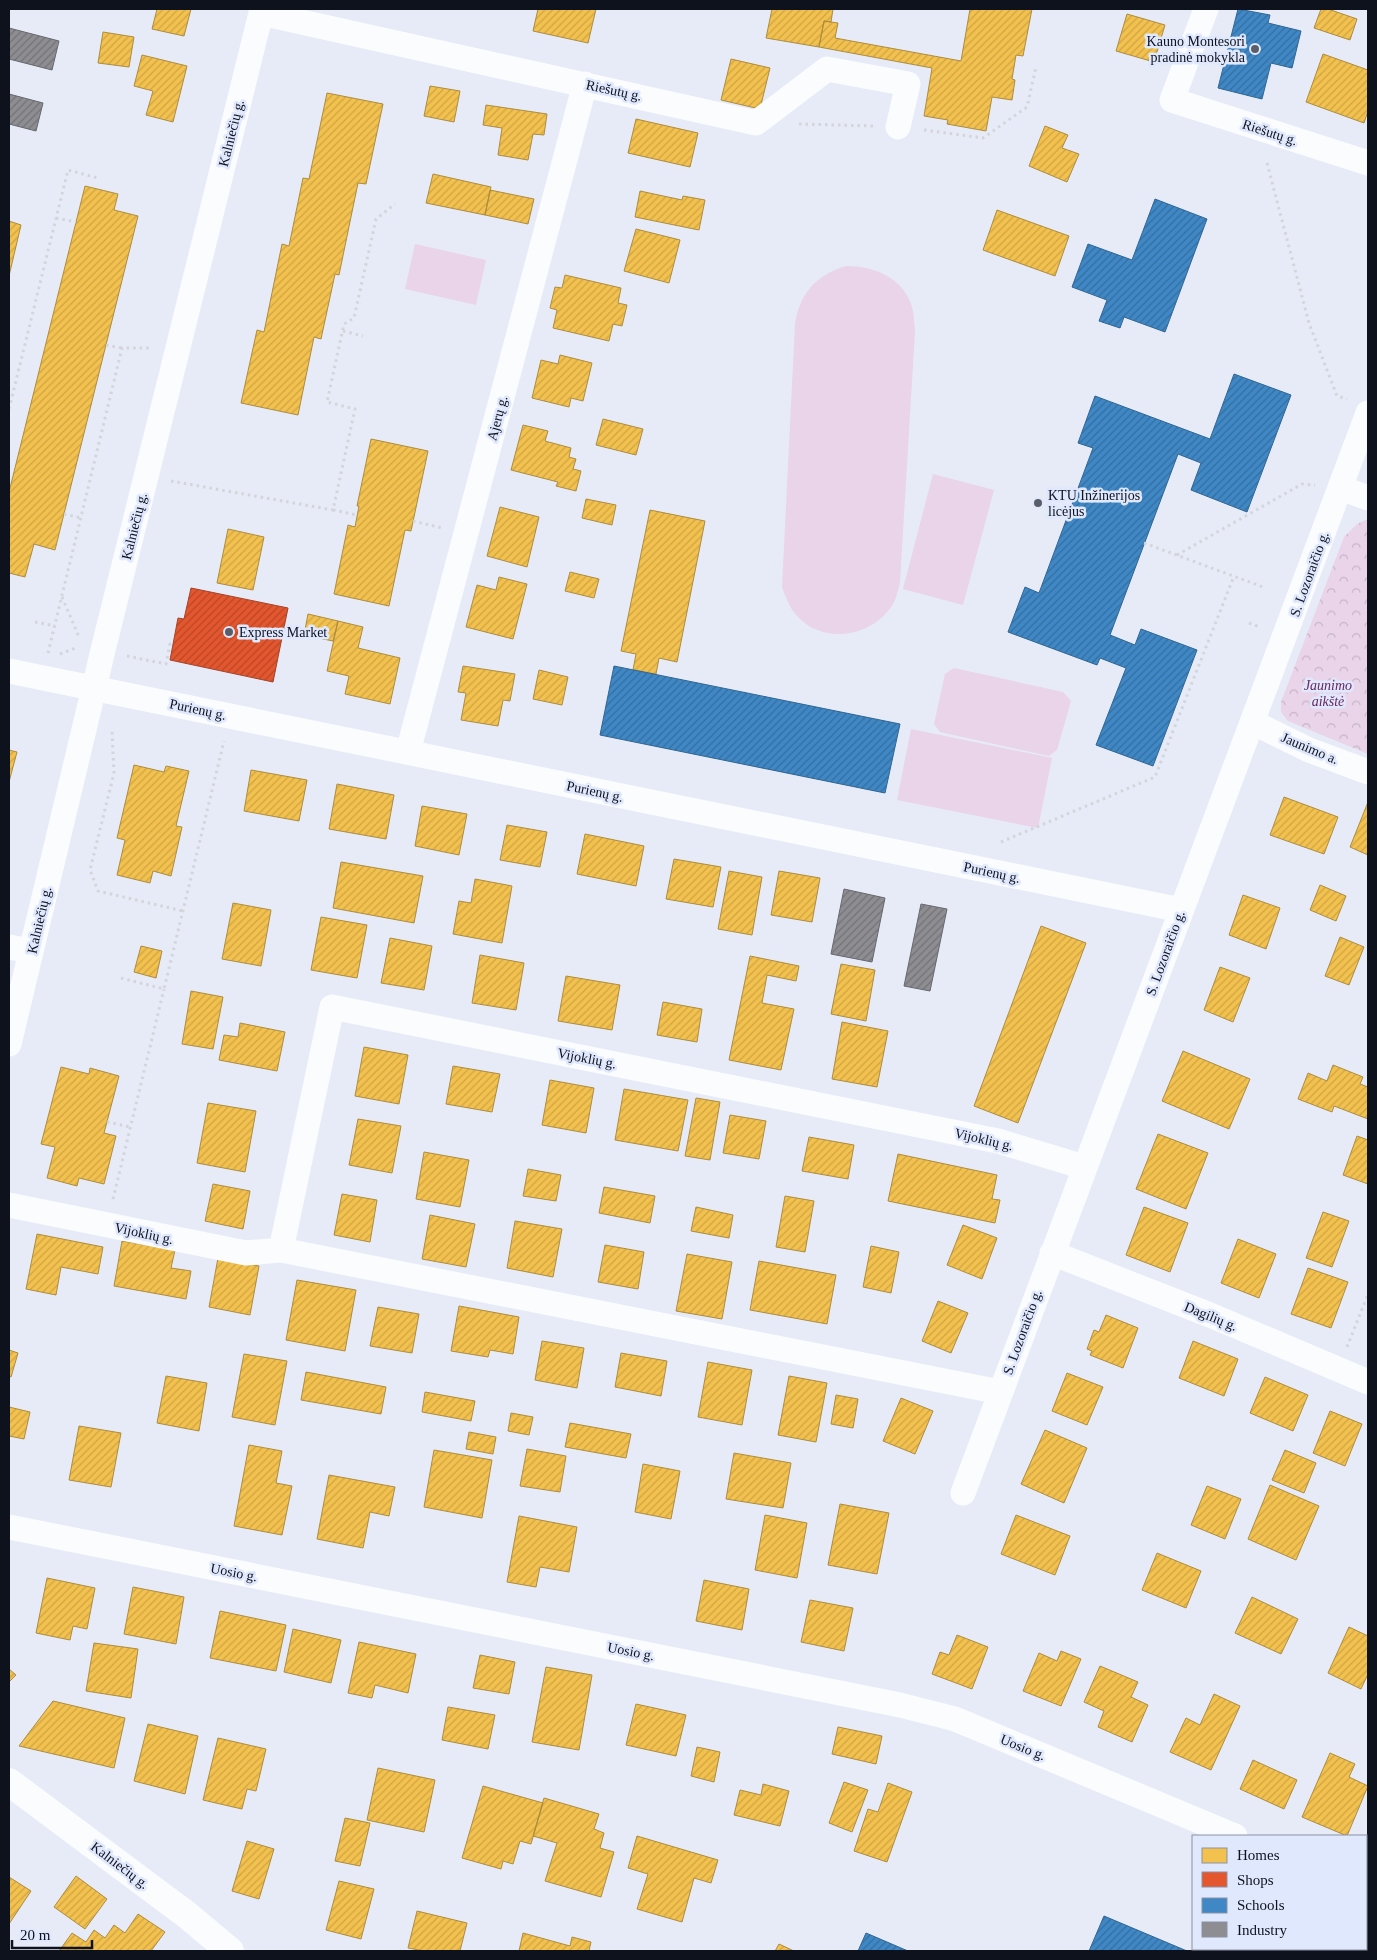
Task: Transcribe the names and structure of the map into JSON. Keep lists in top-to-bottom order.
{
  "streets": {
    "street": [
      "Riešutų g.",
      "Kalniečių g.",
      "Ajerų g.",
      "S. Lozoraičio g.",
      "Purienų g.",
      "Jaunimo a.",
      "Vijoklių g.",
      "Dagilių g.",
      "Uosio g."
    ]
  },
  "crossings": [
    ["Riešutų g.", "Kalniečių g."],
    ["Riešutų g.", "Ajerų g."],
    ["Kalniečių g.", "Purienų g."],
    ["Ajerų g.", "Purienų g."],
    ["S. Lozoraičio g.", "Purienų g."],
    ["S. Lozoraičio g.", "Jaunimo a."],
    ["S. Lozoraičio g.", "Vijoklių g."],
    ["S. Lozoraičio g.", "Dagilių g."]
  ],
  "parks": ["Jaunimo aikštė"],
  "places": ["Kauno Montesori pradinė mokykla", "KTU Inžinerijos licėjus", "Express Market"],
  "legend": [
    "Homes",
    "Shops",
    "Schools",
    "Industry"
  ],
  "scale_bar": "20 m"
}
